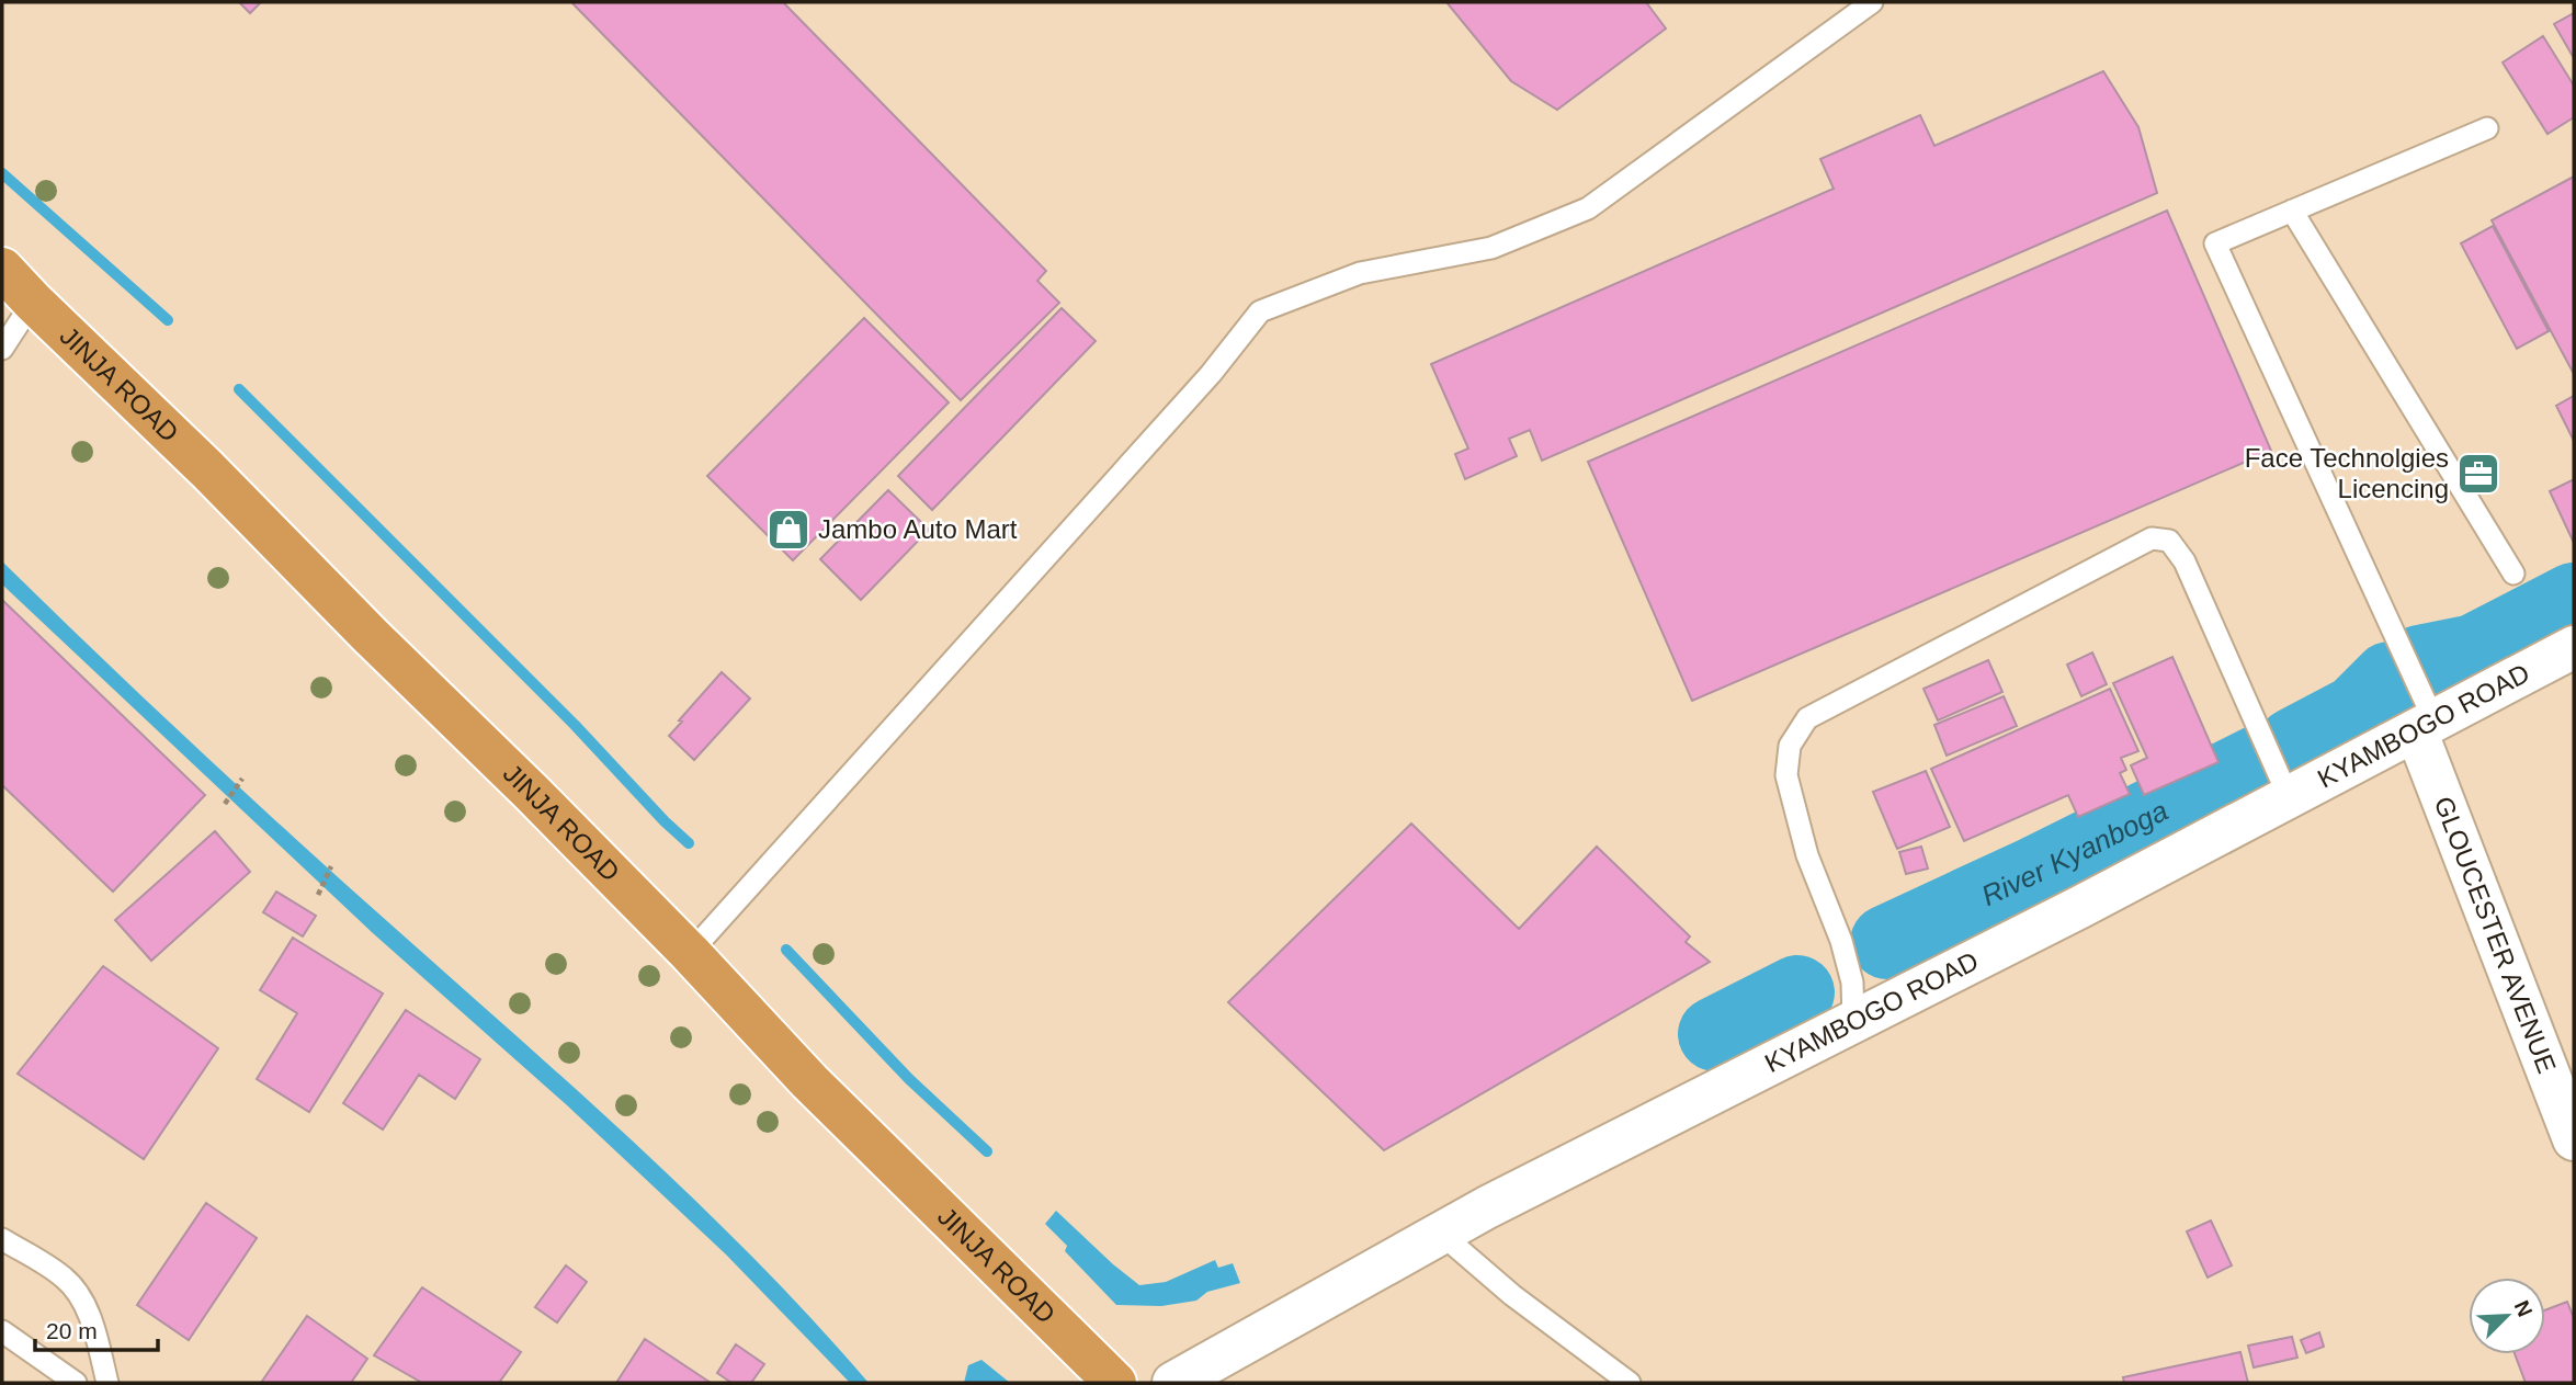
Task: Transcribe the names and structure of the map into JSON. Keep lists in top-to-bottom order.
{
  "streets": {
    "highway": ["JINJA ROAD"],
    "street": ["KYAMBOGO ROAD", "GLOUCESTER AVENUE"]
  },
  "crossings": [
    ["KYAMBOGO ROAD", "GLOUCESTER AVENUE"]
  ],
  "water": ["River Kyanboga"],
  "places": {
    "office": ["Face Technolgies Licencing"],
    "shop": ["Jambo Auto Mart"]
  },
  "scale_bar": "20 m",
  "north": "top right"
}
